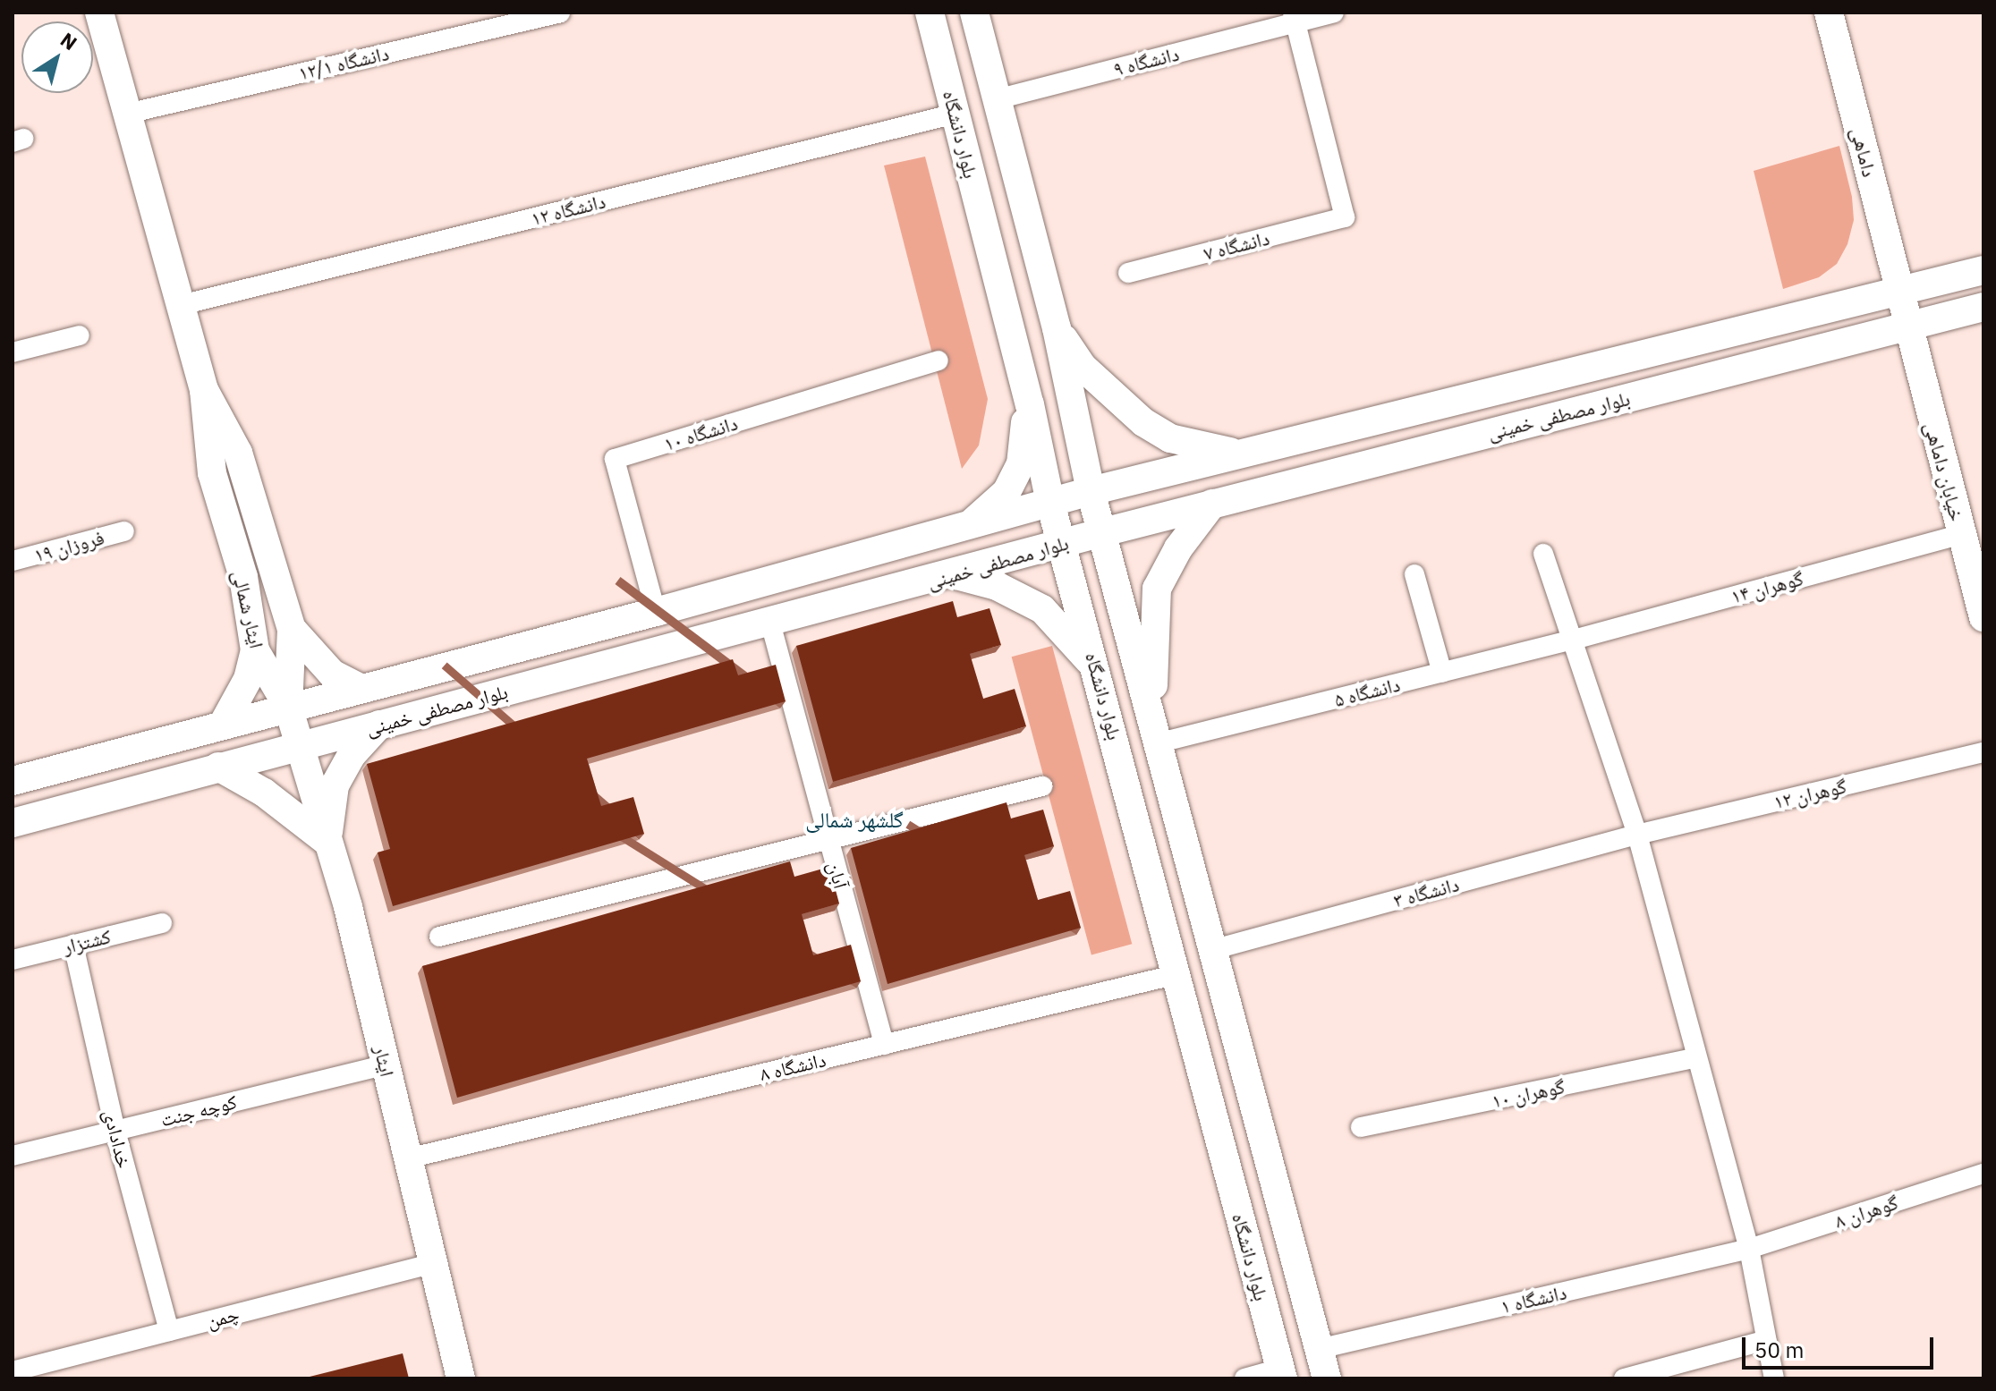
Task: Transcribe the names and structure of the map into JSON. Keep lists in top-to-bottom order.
{
  "streets": {
    "main road": [
      "بلوار دانشگاه",
      "داماهی",
      "بلوار مصطفی خمینی",
      "خیابان داماهی",
      "ایثار شمالی",
      "ایثار"
    ],
    "street": [
      "دانشگاه ۹",
      "دانشگاه ۱۲/۱",
      "دانشگاه ۱۲",
      "دانشگاه ۷",
      "دانشگاه ۱۰",
      "فروزان ۱۹",
      "گوهران ۱۴",
      "دانشگاه ۵",
      "گوهران ۱۲",
      "آبان",
      "دانشگاه ۳",
      "کشتزار",
      "دانشگاه ۸",
      "گوهران ۱۰",
      "کوچه جنت",
      "خدادادی",
      "گوهران ۸",
      "دانشگاه ۱",
      "چمن"
    ]
  },
  "crossings": [
    ["دانشگاه ۹", "بلوار دانشگاه"],
    ["دانشگاه ۹", "دانشگاه ۷"],
    ["دانشگاه ۱۲/۱", "ایثار شمالی"],
    ["بلوار دانشگاه", "دانشگاه ۱۲"],
    ["بلوار دانشگاه", "بلوار مصطفی خمینی"],
    ["بلوار دانشگاه", "دانشگاه ۵"],
    ["بلوار دانشگاه", "دانشگاه ۳"],
    ["بلوار دانشگاه", "دانشگاه ۸"],
    ["بلوار دانشگاه", "دانشگاه ۱"],
    ["داماهی", "بلوار مصطفی خمینی"],
    ["داماهی", "خیابان داماهی"],
    ["دانشگاه ۱۲", "ایثار شمالی"],
    ["بلوار مصطفی خمینی", "دانشگاه ۱۰"],
    ["بلوار مصطفی خمینی", "خیابان داماهی"],
    ["بلوار مصطفی خمینی", "ایثار شمالی"],
    ["بلوار مصطفی خمینی", "آبان"],
    ["بلوار مصطفی خمینی", "ایثار"],
    ["خیابان داماهی", "گوهران ۱۴"],
    ["گوهران ۱۴", "دانشگاه ۵"],
    ["ایثار شمالی", "ایثار"],
    ["گوهران ۱۲", "دانشگاه ۳"],
    ["آبان", "دانشگاه ۸"],
    ["کشتزار", "خدادادی"],
    ["ایثار", "دانشگاه ۸"],
    ["ایثار", "کوچه جنت"],
    ["ایثار", "چمن"],
    ["کوچه جنت", "خدادادی"],
    ["خدادادی", "چمن"],
    ["گوهران ۸", "دانشگاه ۱"]
  ],
  "districts": ["گلشهر شمالی"],
  "scale_bar": "50 m",
  "north": "top right"
}
